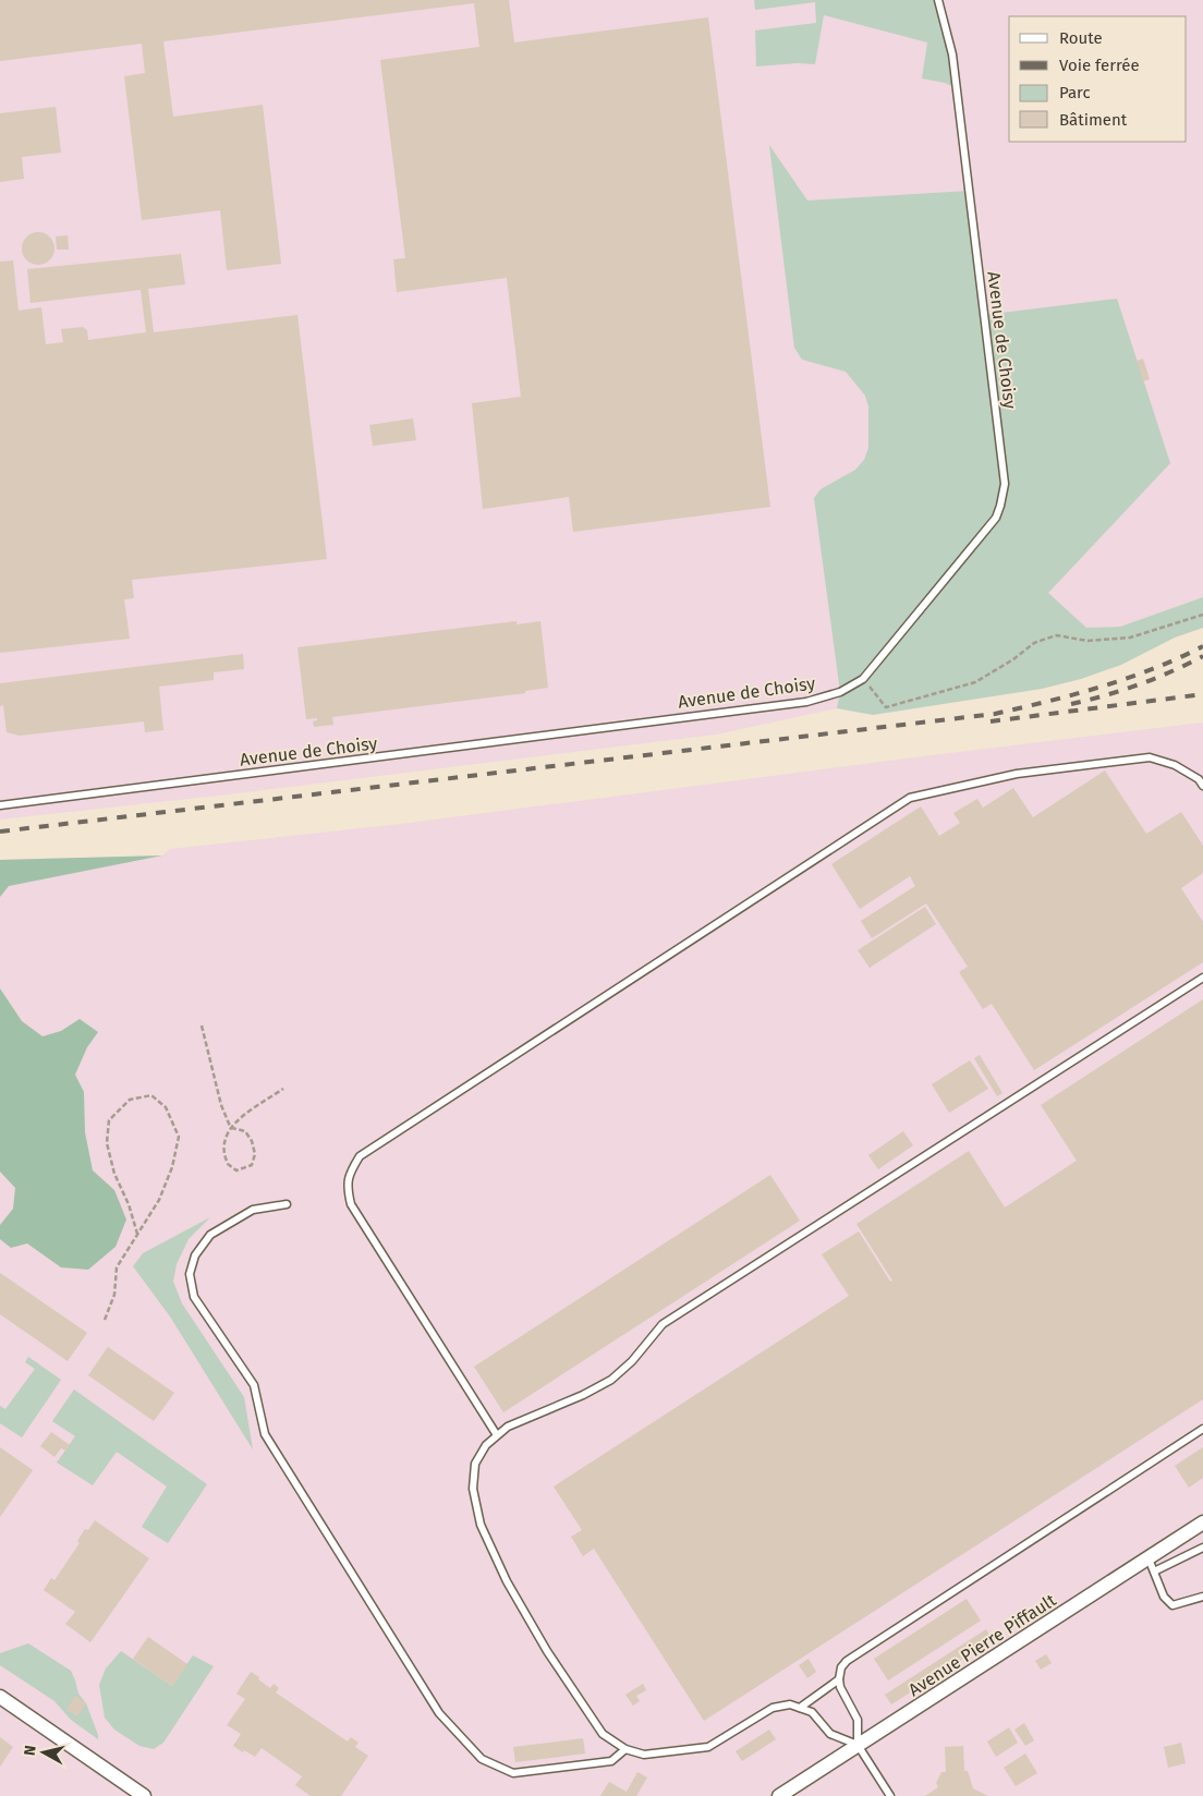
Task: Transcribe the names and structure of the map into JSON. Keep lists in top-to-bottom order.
{
  "streets": {
    "street": ["Avenue Pierre Piffault"],
    "lane": ["Avenue de Choisy"]
  },
  "legend": [
    "Route",
    "Voie ferrée",
    "Parc",
    "Bâtiment"
  ],
  "north": "left"
}
